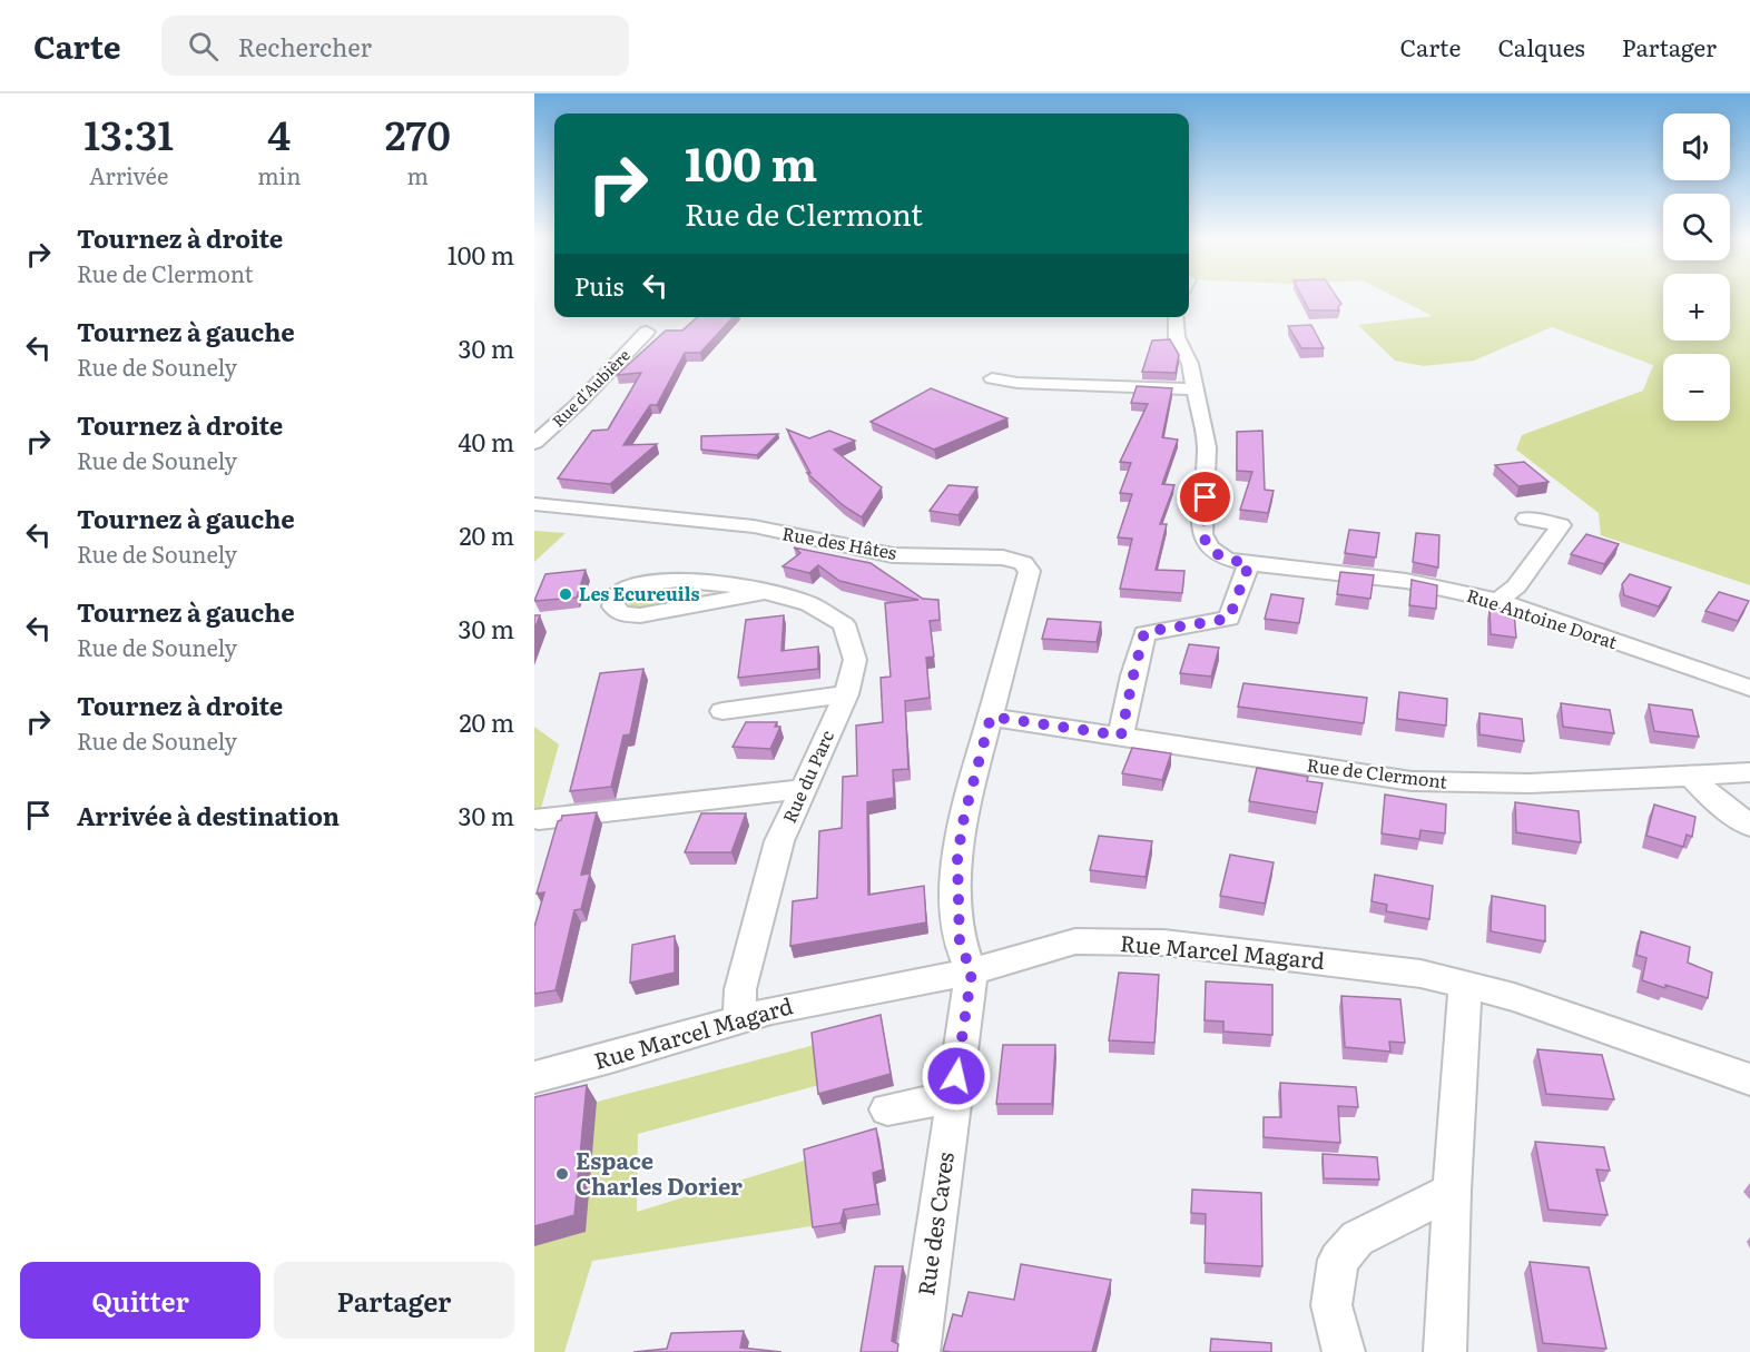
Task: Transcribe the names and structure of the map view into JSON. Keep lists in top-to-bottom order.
{
  "streets": {
    "street": [
      "Rue d'Aubière",
      "Rue des Hâtes",
      "Rue Antoine Dorat",
      "Rue de Clermont",
      "Rue du Parc",
      "Rue Marcel Magard",
      "Rue des Caves"
    ]
  },
  "crossings": [
    ["Rue des Hâtes", "Rue de Clermont"],
    ["Rue du Parc", "Rue Marcel Magard"],
    ["Rue Marcel Magard", "Rue des Caves"]
  ],
  "places": ["Les Ecureuils", "Espace Charles Dorier"],
  "page": {
    "header": "Carte",
    "search": "Rechercher",
    "nav": ["Carte", "Calques", "Partager"],
    "eta": [
      "13:31",
      "Arrivée",
      "4",
      "min",
      "270",
      "m"
    ],
    "map_buttons": ["+", "−"],
    "turn": ["100 m", "Rue de Clermont"],
    "list": [
      {
        "name": "Tournez à droite",
        "note": "Rue de Clermont",
        "value": "100 m"
      },
      {
        "name": "Tournez à gauche",
        "note": "Rue de Sounely",
        "value": "30 m"
      },
      {
        "name": "Tournez à droite",
        "note": "Rue de Sounely",
        "value": "40 m"
      },
      {
        "name": "Tournez à gauche",
        "note": "Rue de Sounely",
        "value": "20 m"
      },
      {
        "name": "Tournez à gauche",
        "note": "Rue de Sounely",
        "value": "30 m"
      },
      {
        "name": "Tournez à droite",
        "note": "Rue de Sounely",
        "value": "20 m"
      },
      {
        "name": "Arrivée à destination",
        "value": "30 m"
      }
    ],
    "then": "Puis",
    "buttons": ["Quitter", "Partager"]
  }
}
